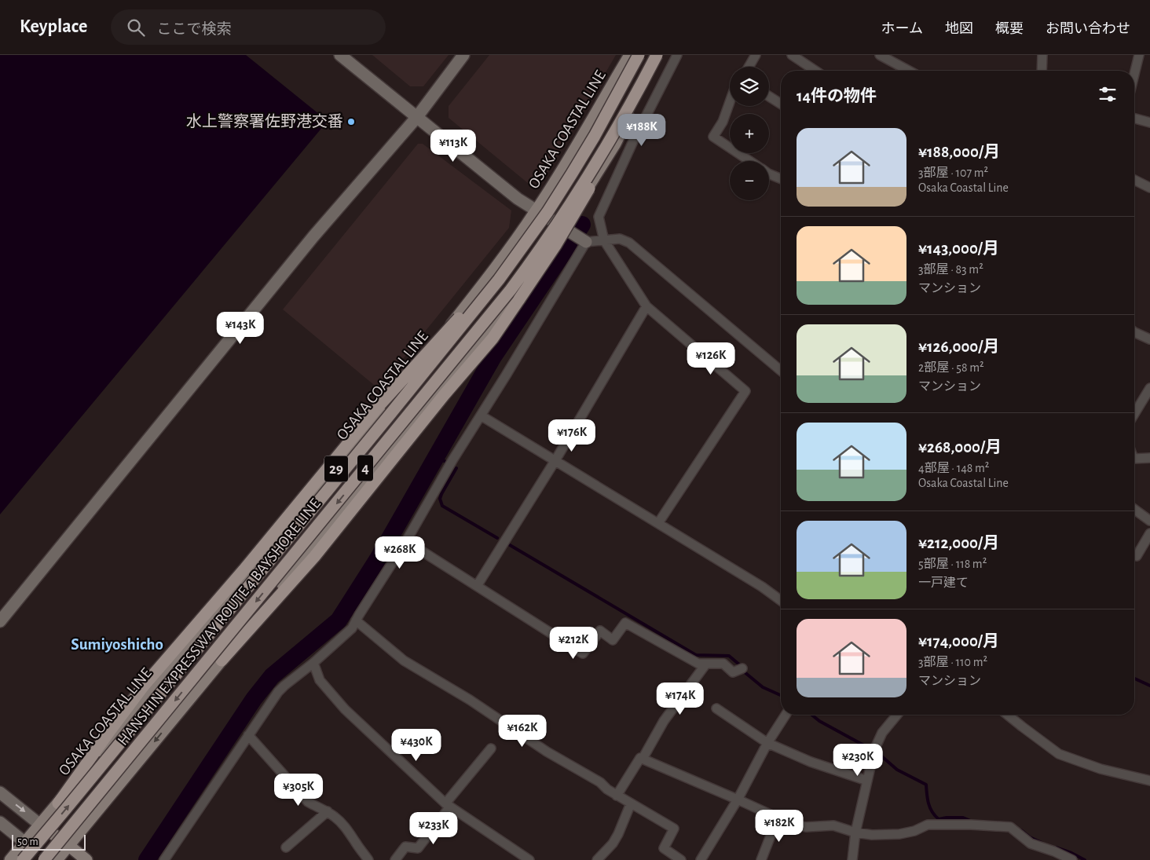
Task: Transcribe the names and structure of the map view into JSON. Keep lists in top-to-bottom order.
{
  "streets": {
    "highway": ["4", "HANSHIN EXPRESSWAY ROUTE 4 BAYSHORE LINE"],
    "main road": ["OSAKA COASTAL LINE", "29"]
  },
  "districts": ["Sumiyoshicho"],
  "places": ["水上警察署佐野港交番"],
  "scale_bar": "50 m",
  "page": {
    "header": "Keyplace",
    "search": "ここで検索",
    "nav": [
      "ホーム",
      "地図",
      "概要",
      "お問い合わせ"
    ],
    "map_buttons": ["+", "−"],
    "heading": "14件の物件",
    "price": [
      "¥188K",
      "¥113K",
      "¥143K",
      "¥126K",
      "¥176K",
      "¥268K",
      "¥212K",
      "¥174K",
      "¥162K",
      "¥430K",
      "¥230K",
      "¥305K",
      "¥182K",
      "¥233K"
    ],
    "list": [
      {
        "name": "¥188,000/月",
        "note": "3部屋 · 107 m² · Osaka Coastal Line"
      },
      {
        "name": "¥143,000/月",
        "note": "3部屋 · 83 m² · マンション"
      },
      {
        "name": "¥126,000/月",
        "note": "2部屋 · 58 m² · マンション"
      },
      {
        "name": "¥268,000/月",
        "note": "4部屋 · 148 m² · Osaka Coastal Line"
      },
      {
        "name": "¥212,000/月",
        "note": "5部屋 · 118 m² · 一戸建て"
      },
      {
        "name": "¥174,000/月",
        "note": "3部屋 · 110 m² · マンション"
      }
    ],
    "scale": "50 m"
  }
}
